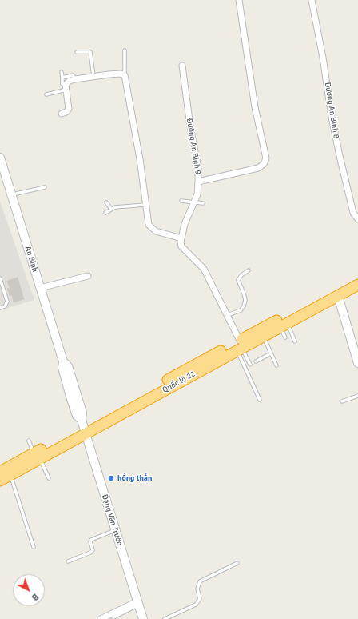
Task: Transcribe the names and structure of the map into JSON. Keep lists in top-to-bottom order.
{
  "streets": {
    "highway": ["Quốc lộ 22"],
    "main road": ["An Bình", "Đặng Văn Trước"],
    "street": ["Đường An Bình 8", "Đường An Bình 9"]
  },
  "crossings": [
    ["An Bình", "Quốc lộ 22"],
    ["An Bình", "Đặng Văn Trước"],
    ["Quốc lộ 22", "Đặng Văn Trước"]
  ],
  "places": ["hồng thắn"],
  "north": "bottom right"
}
